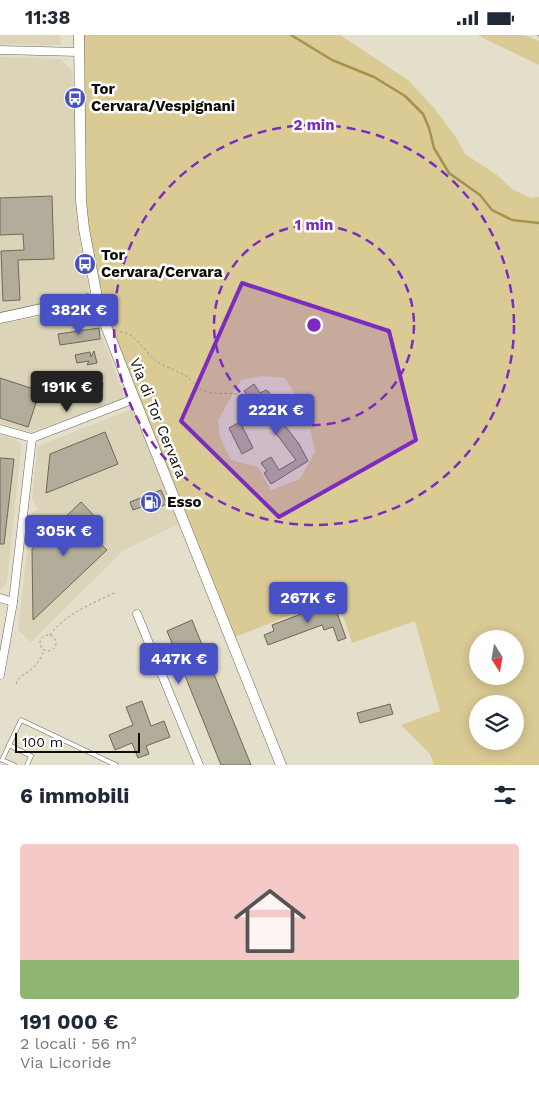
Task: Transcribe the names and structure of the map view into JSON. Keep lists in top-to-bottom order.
{
  "streets": {
    "street": ["Via di Tor Cervara"]
  },
  "places": {
    "bus stop": ["Tor Cervara/Vespignani", "Tor Cervara/Cervara"],
    "fuel station": ["Esso"]
  },
  "scale_bar": "100 m",
  "north": "bottom",
  "page": {
    "status": "11:38",
    "price": [
      "382K €",
      "191K €",
      "222K €",
      "305K €",
      "267K €",
      "447K €"
    ],
    "scale": "100 m",
    "heading": "6 immobili",
    "list": [
      {
        "name": "191 000 €",
        "note": "2 locali · 56 m² · Via Licoride"
      }
    ]
  },
  "rings": ["2 min", "1 min"]
}
